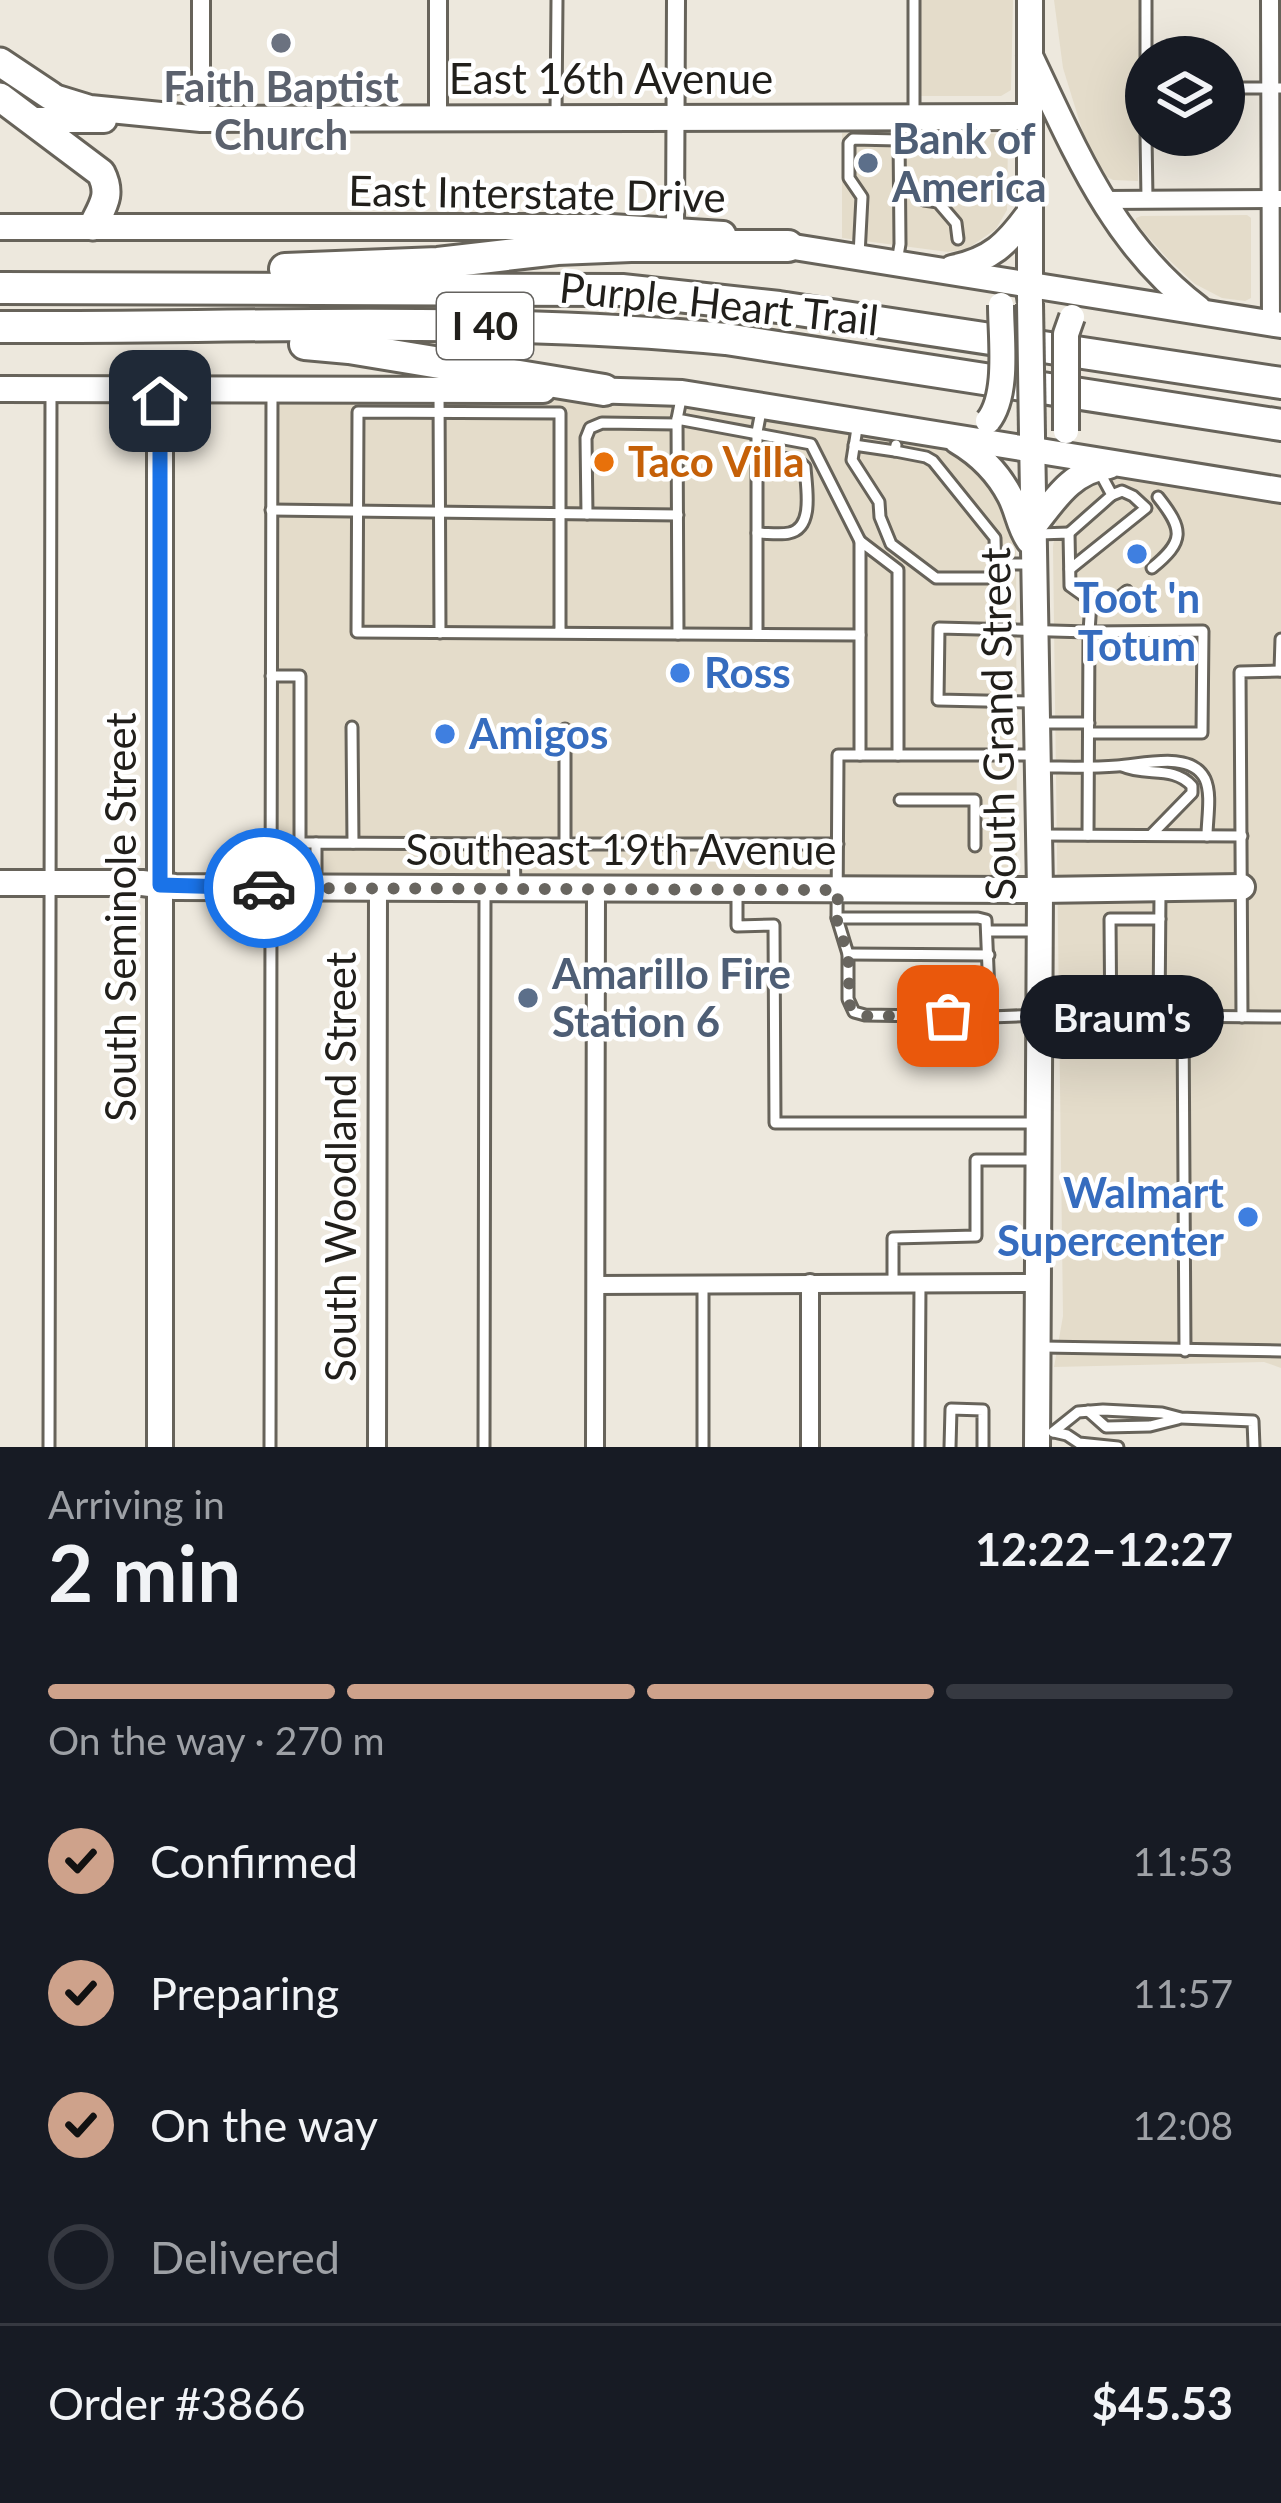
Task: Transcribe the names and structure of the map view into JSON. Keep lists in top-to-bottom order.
{
  "streets": {
    "highway": ["Purple Heart Trail", "I 40"],
    "main road": [
      "East 16th Avenue",
      "East Interstate Drive",
      "South Grand Street",
      "Southeast 19th Avenue",
      "South Seminole Street"
    ],
    "street": ["South Woodland Street"]
  },
  "crossings": [
    ["East 16th Avenue", "South Grand Street"],
    ["East Interstate Drive", "South Grand Street"],
    ["South Grand Street", "Southeast 19th Avenue"],
    ["Southeast 19th Avenue", "South Seminole Street"],
    ["Southeast 19th Avenue", "South Woodland Street"]
  ],
  "places": [
    "Faith Baptist Church",
    "Bank of America",
    "Taco Villa",
    "Toot 'n Totum",
    "Ross",
    "Amigos",
    "Amarillo Fire Station 6",
    "Braum's",
    "Walmart Supercenter"
  ],
  "page": {
    "bubble": "Braum's",
    "heading": ["2 min", "Arriving in", "12:22–12:27"],
    "panel": ["Order #3866", "$45.53"],
    "bar": "On the way · 270 m",
    "list": [
      ["Confirmed", "11:53"],
      ["Preparing", "11:57"],
      ["On the way", "12:08"],
      "Delivered"
    ]
  }
}
